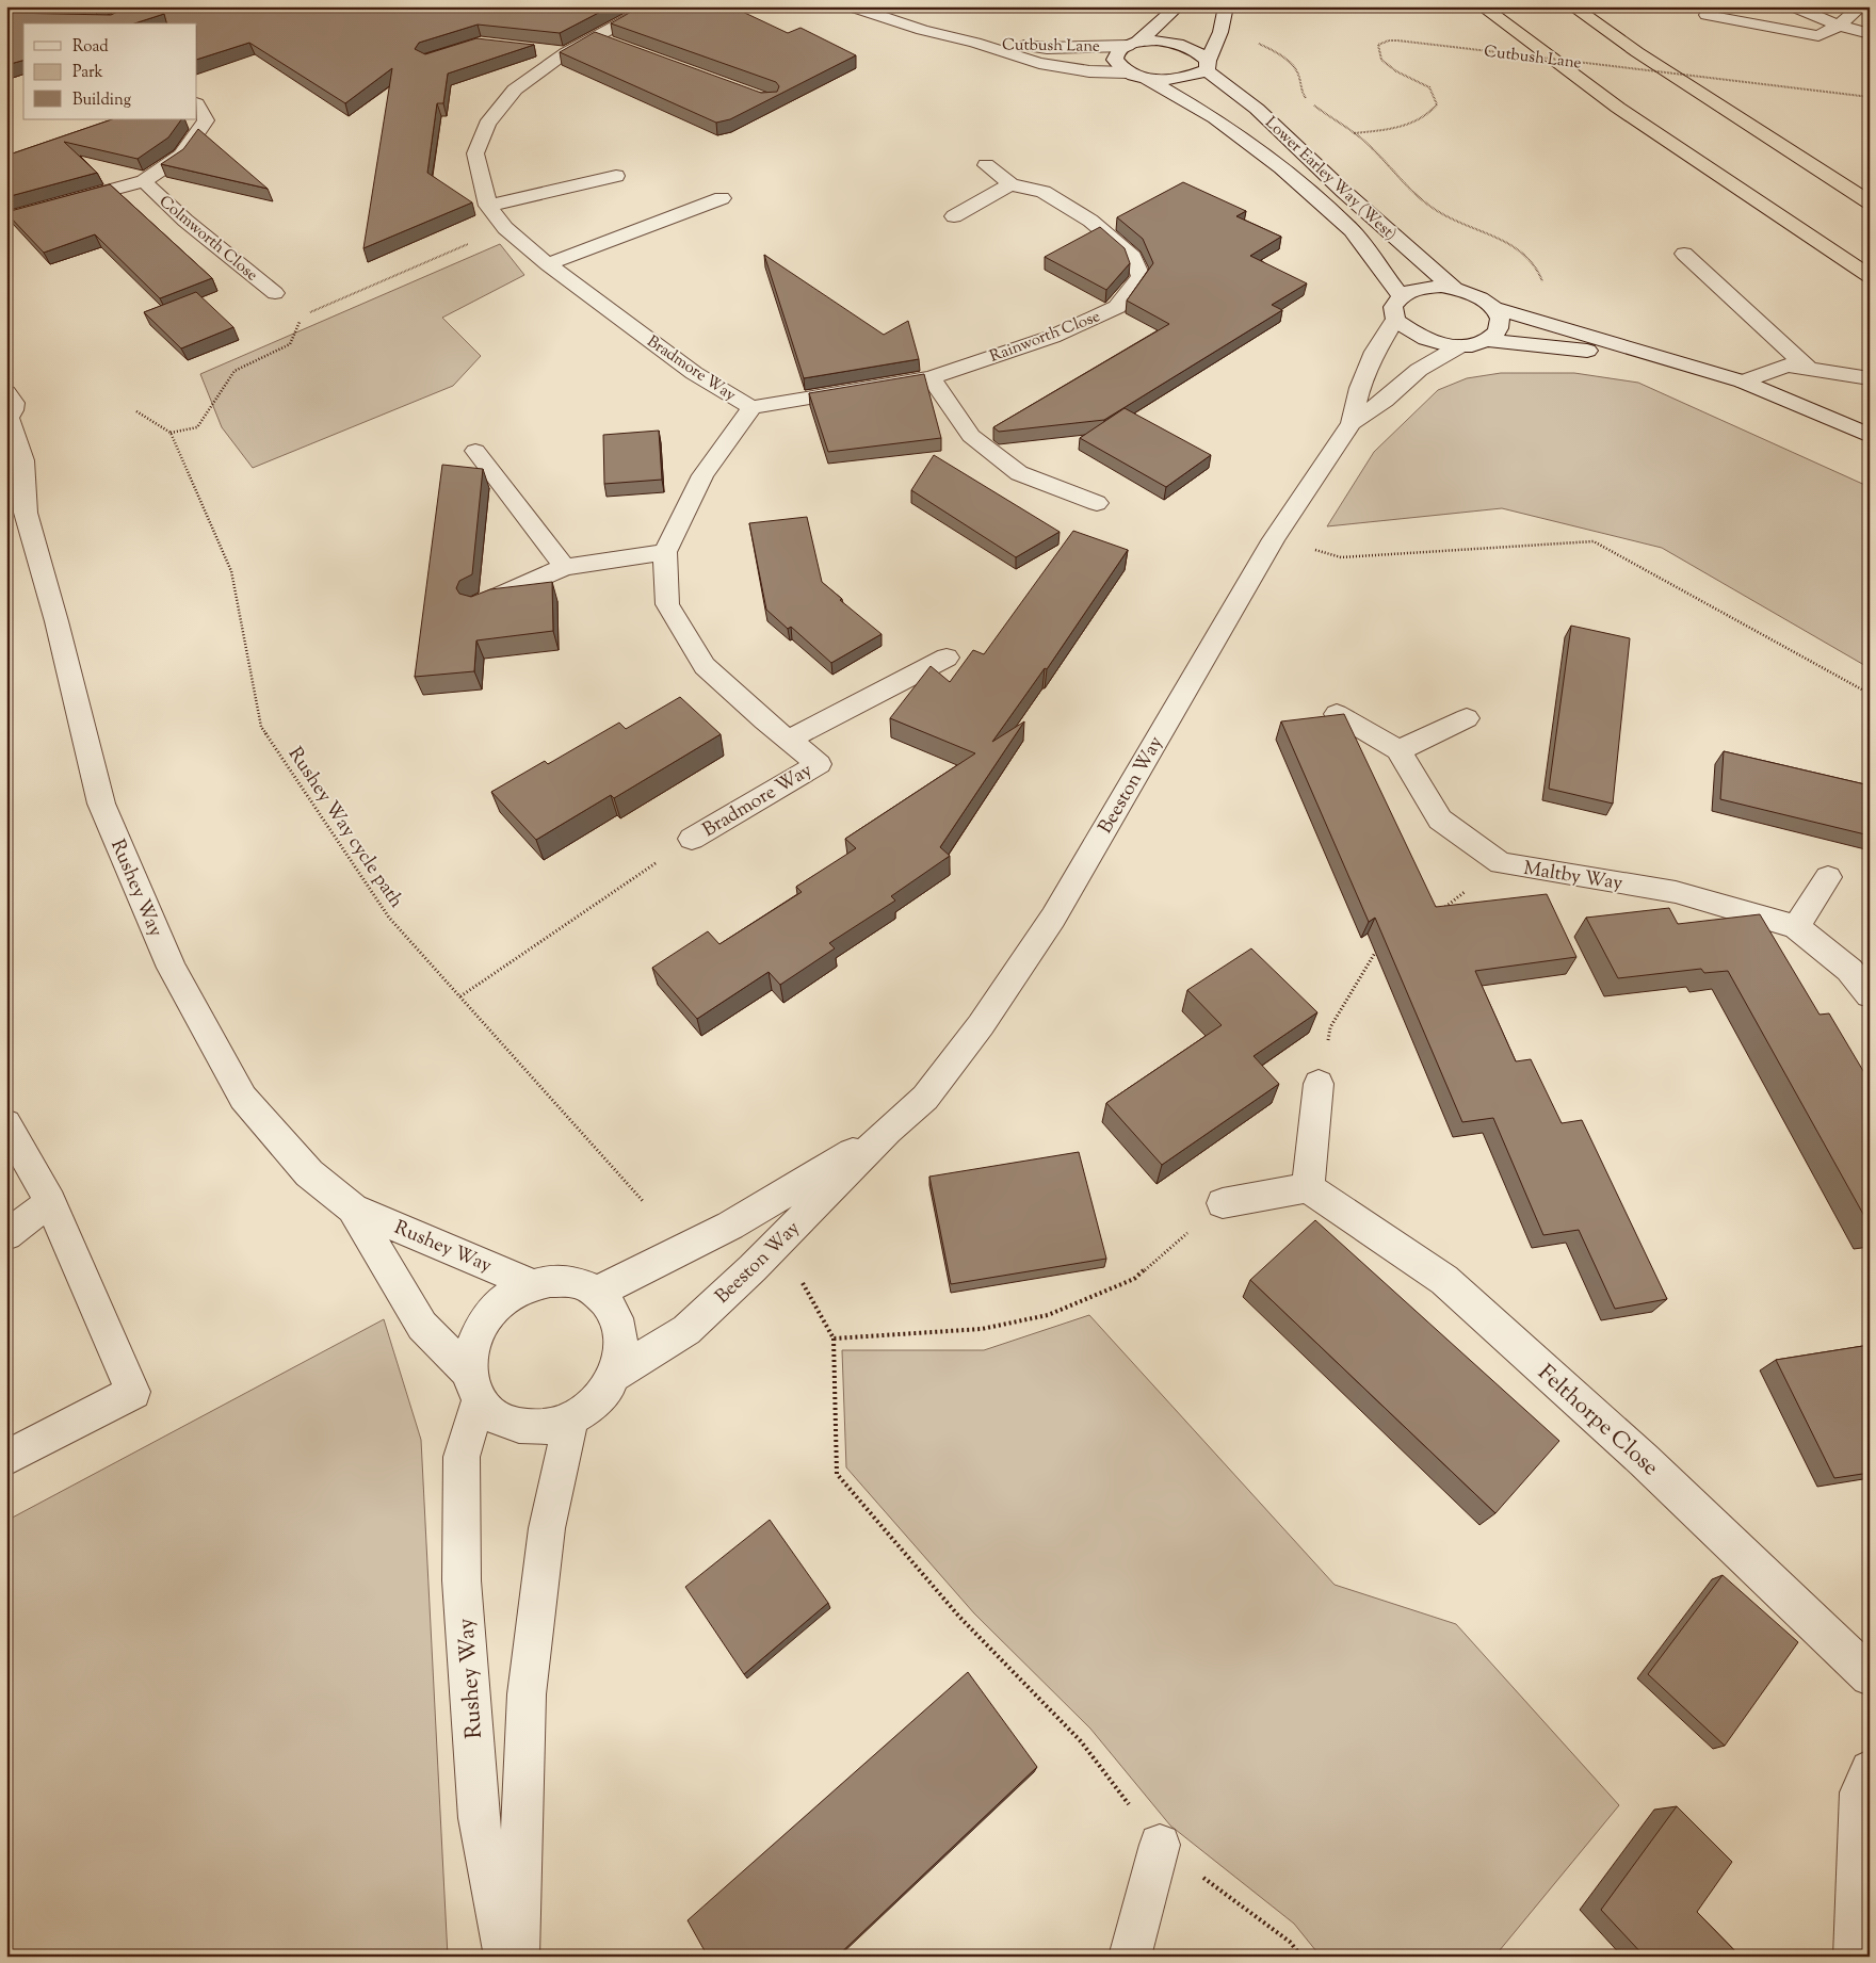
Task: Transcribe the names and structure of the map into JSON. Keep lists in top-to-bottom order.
{
  "streets": {
    "street": [
      "Cutbush Lane",
      "Lower Earley Way (West)",
      "Colmworth Close",
      "Rainworth Close",
      "Bradmore Way",
      "Beeston Way",
      "Maltby Way",
      "Rushey Way",
      "Felthorpe Close"
    ],
    "path": ["Rushey Way cycle path"]
  },
  "crossings": [
    ["Cutbush Lane", "Lower Earley Way (West)"],
    ["Lower Earley Way (West)", "Beeston Way"],
    ["Rainworth Close", "Bradmore Way"],
    ["Beeston Way", "Rushey Way"]
  ],
  "legend": ["Road", "Park", "Building"]
}
